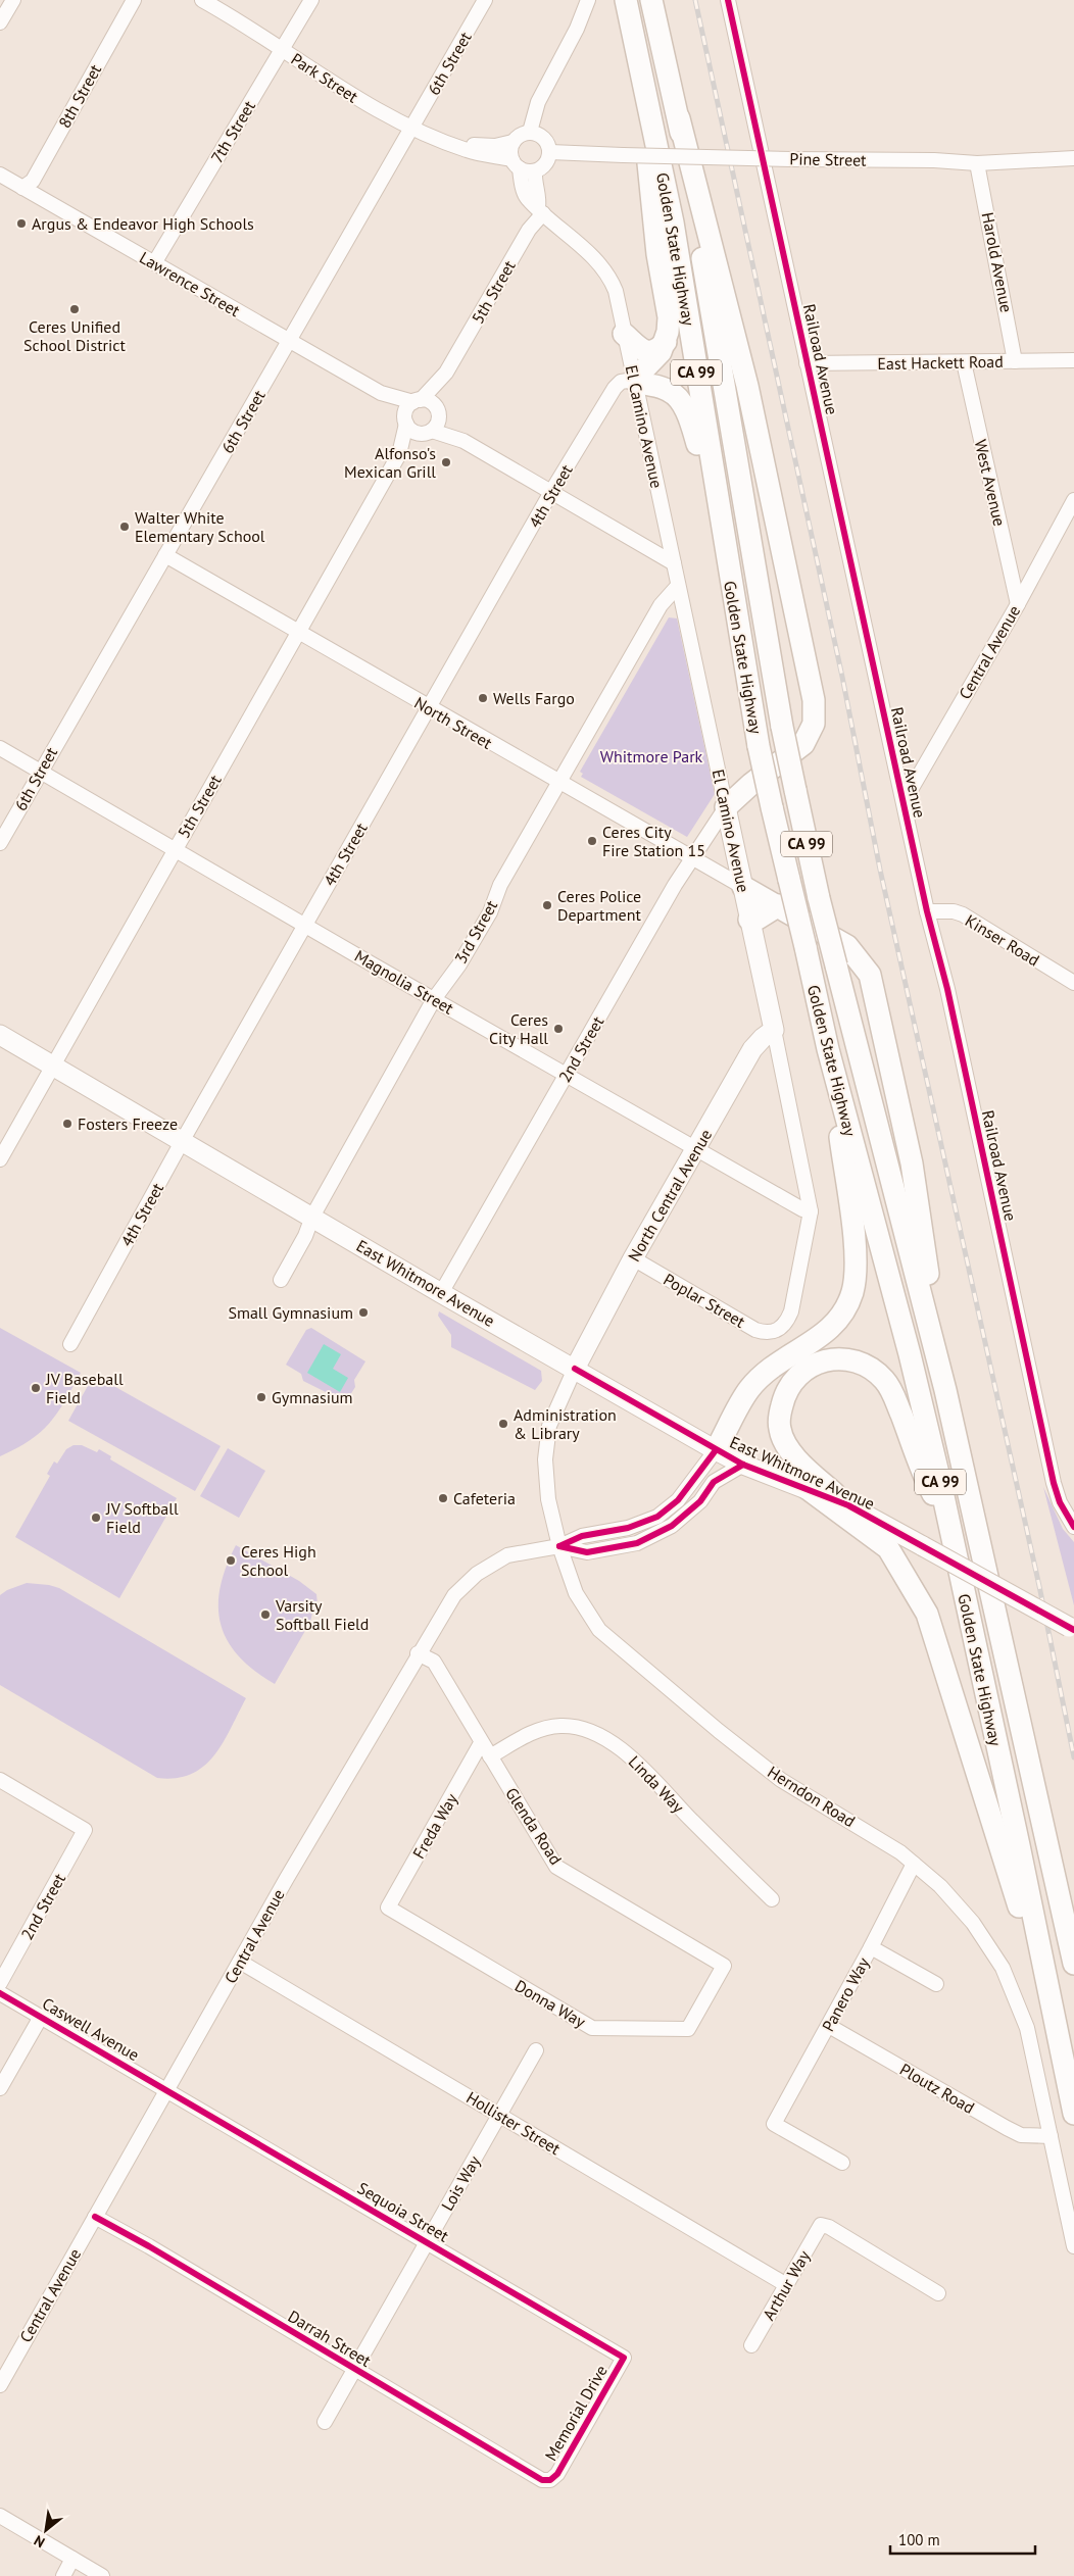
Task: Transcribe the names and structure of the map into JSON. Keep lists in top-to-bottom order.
{
  "streets": {
    "highway": ["Golden State Highway", "CA 99"],
    "main road": ["El Camino Avenue", "North Central Avenue", "East Whitmore Avenue"],
    "street": [
      "6th Street",
      "Park Street",
      "8th Street",
      "7th Street",
      "Pine Street",
      "Harold Avenue",
      "Lawrence Street",
      "5th Street",
      "Railroad Avenue",
      "East Hackett Road",
      "West Avenue",
      "4th Street",
      "Central Avenue",
      "North Street",
      "3rd Street",
      "Kinser Road",
      "Magnolia Street",
      "2nd Street",
      "Poplar Street",
      "Linda Way",
      "Herndon Road",
      "Freda Way",
      "Glenda Road",
      "Panero Way",
      "Donna Way",
      "Caswell Avenue",
      "Ploutz Road",
      "Hollister Street",
      "Lois Way",
      "Sequoia Street",
      "Arthur Way",
      "Darrah Street",
      "Memorial Drive"
    ]
  },
  "crossings": [
    ["6th Street", "Park Street"],
    ["6th Street", "Lawrence Street"],
    ["6th Street", "North Street"],
    ["6th Street", "Magnolia Street"],
    ["Park Street", "7th Street"],
    ["Park Street", "Pine Street"],
    ["Park Street", "El Camino Avenue"],
    ["8th Street", "Lawrence Street"],
    ["7th Street", "Lawrence Street"],
    ["Pine Street", "Harold Avenue"],
    ["Pine Street", "El Camino Avenue"],
    ["Harold Avenue", "East Hackett Road"],
    ["Lawrence Street", "5th Street"],
    ["5th Street", "El Camino Avenue"],
    ["5th Street", "North Street"],
    ["5th Street", "Magnolia Street"],
    ["5th Street", "East Whitmore Avenue"],
    ["Railroad Avenue", "East Hackett Road"],
    ["Railroad Avenue", "Central Avenue"],
    ["Railroad Avenue", "Kinser Road"],
    ["East Hackett Road", "West Avenue"],
    ["El Camino Avenue", "4th Street"],
    ["El Camino Avenue", "North Street"],
    ["El Camino Avenue", "3rd Street"],
    ["El Camino Avenue", "Magnolia Street"],
    ["El Camino Avenue", "2nd Street"],
    ["El Camino Avenue", "North Central Avenue"],
    ["El Camino Avenue", "Poplar Street"],
    ["West Avenue", "Central Avenue"],
    ["4th Street", "North Street"],
    ["4th Street", "Magnolia Street"],
    ["4th Street", "East Whitmore Avenue"],
    ["Central Avenue", "Herndon Road"],
    ["Central Avenue", "Glenda Road"],
    ["Central Avenue", "Caswell Avenue"],
    ["Central Avenue", "Hollister Street"],
    ["Central Avenue", "Sequoia Street"],
    ["Central Avenue", "Darrah Street"],
    ["North Street", "3rd Street"],
    ["North Street", "2nd Street"],
    ["3rd Street", "Magnolia Street"],
    ["3rd Street", "East Whitmore Avenue"],
    ["Magnolia Street", "2nd Street"],
    ["Magnolia Street", "North Central Avenue"],
    ["2nd Street", "East Whitmore Avenue"],
    ["North Central Avenue", "East Whitmore Avenue"],
    ["North Central Avenue", "Poplar Street"],
    ["North Central Avenue", "Herndon Road"],
    ["East Whitmore Avenue", "Herndon Road"],
    ["Linda Way", "Glenda Road"],
    ["Herndon Road", "Panero Way"],
    ["Herndon Road", "Ploutz Road"],
    ["Freda Way", "Glenda Road"],
    ["Freda Way", "Donna Way"],
    ["Glenda Road", "Donna Way"],
    ["Panero Way", "Ploutz Road"],
    ["Caswell Avenue", "Sequoia Street"],
    ["Hollister Street", "Lois Way"],
    ["Hollister Street", "Arthur Way"],
    ["Lois Way", "Sequoia Street"],
    ["Lois Way", "Darrah Street"],
    ["Sequoia Street", "Memorial Drive"],
    ["Darrah Street", "Memorial Drive"]
  ],
  "parks": ["Whitmore Park"],
  "places": [
    "Argus & Endeavor High Schools",
    "Ceres Unified School District",
    "Alfonso's Mexican Grill",
    "Walter White Elementary School",
    "Wells Fargo",
    "Ceres City Fire Station 15",
    "Ceres Police Department",
    "Ceres City Hall",
    "Fosters Freeze",
    "Small Gymnasium",
    "JV Baseball Field",
    "Gymnasium",
    "Administration & Library",
    "Cafeteria",
    "JV Softball Field",
    "Ceres High School",
    "Varsity Softball Field"
  ],
  "scale_bar": "100 m",
  "north": "bottom left"
}
